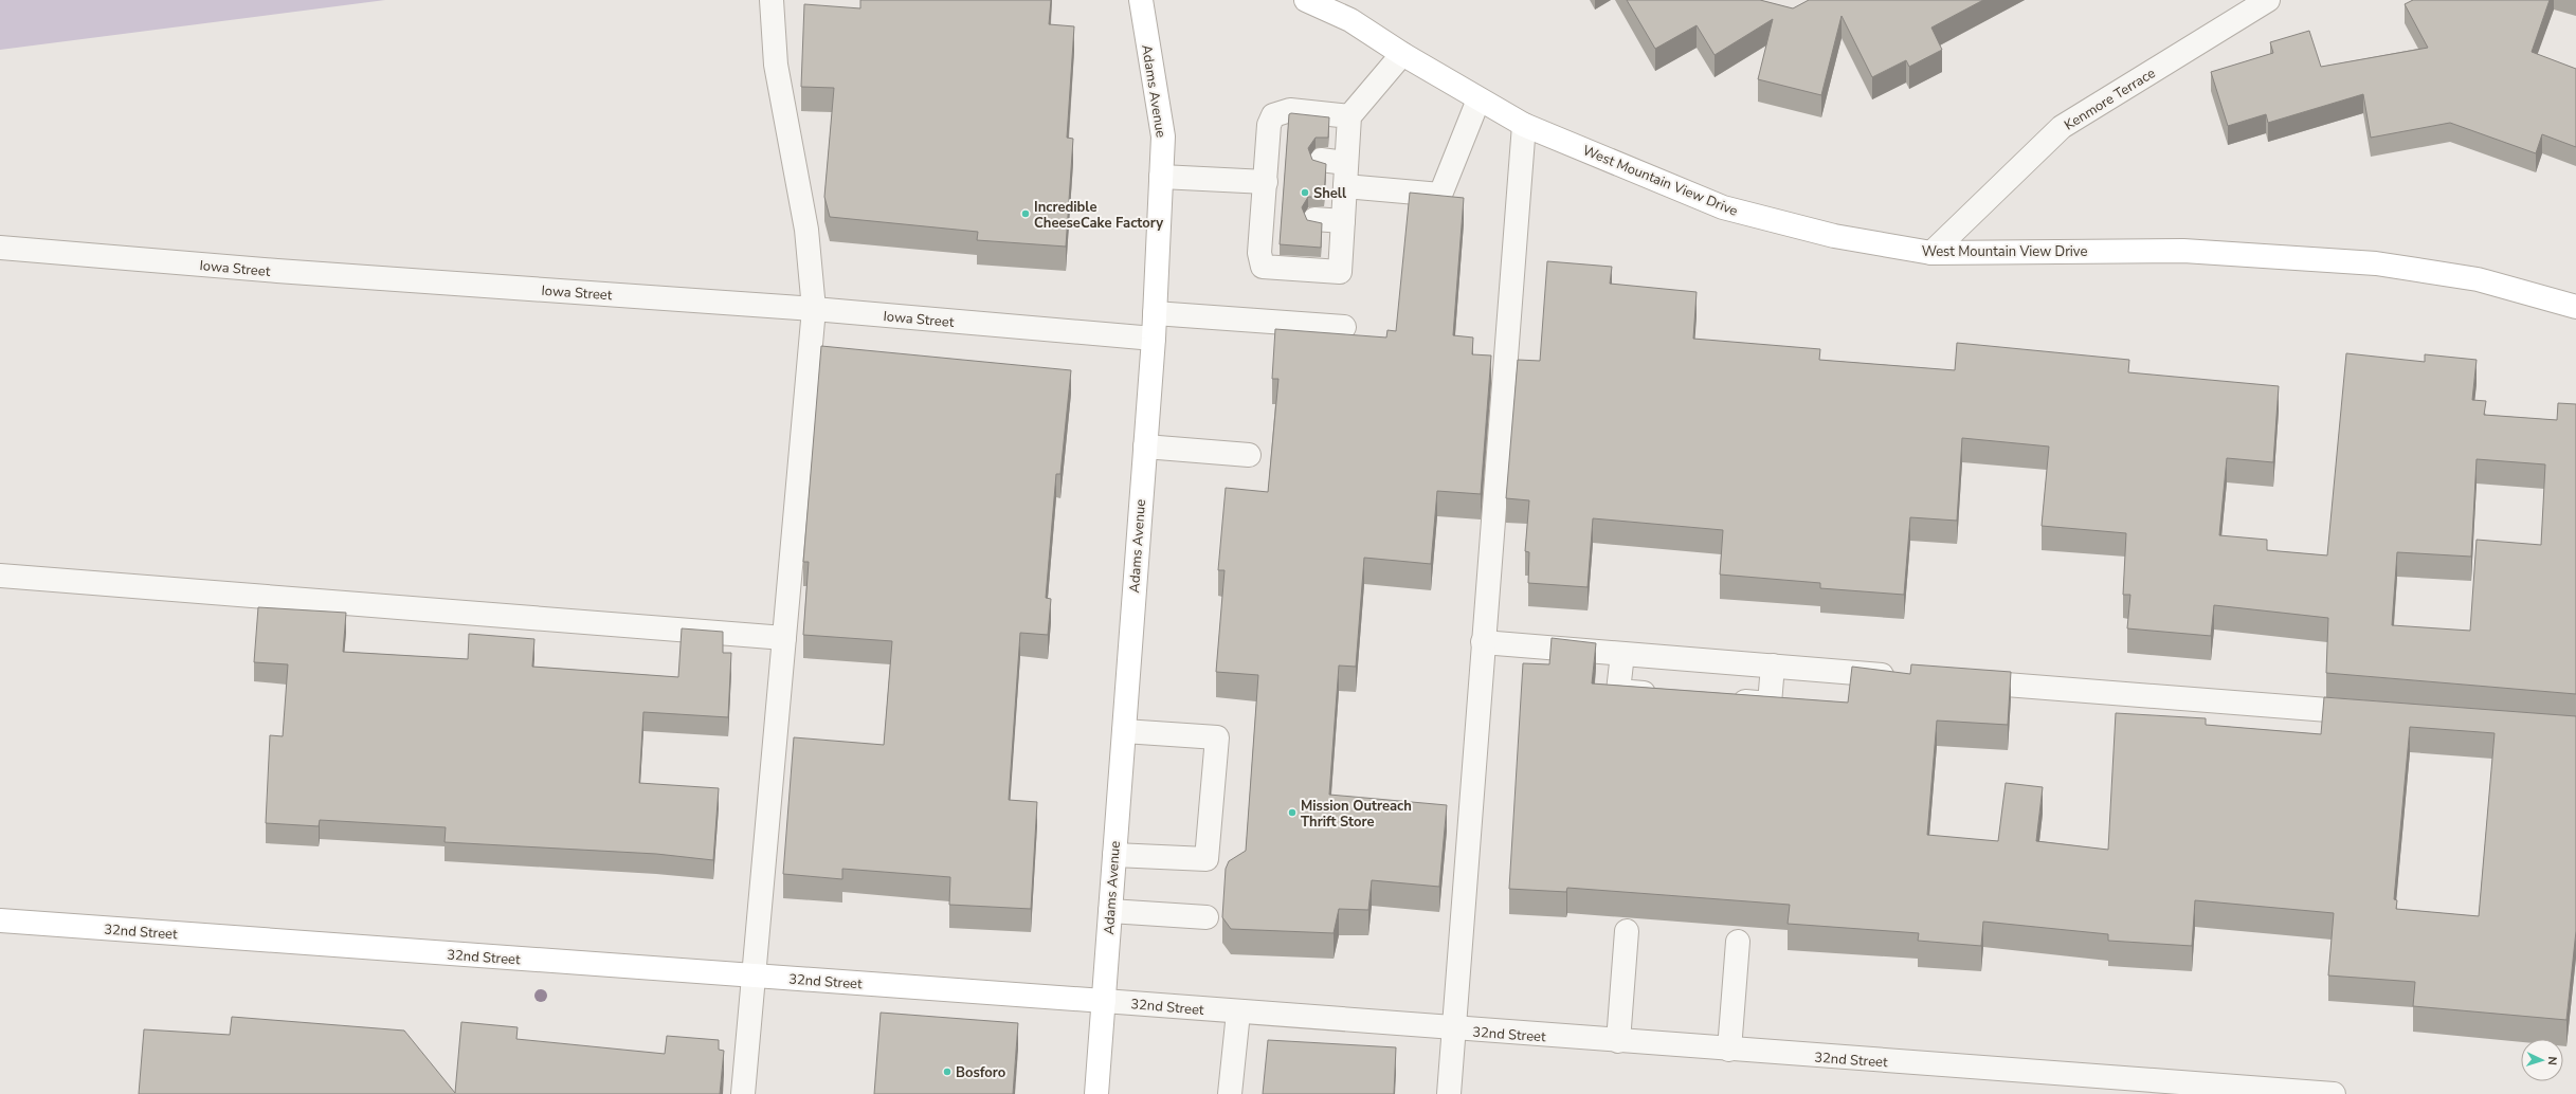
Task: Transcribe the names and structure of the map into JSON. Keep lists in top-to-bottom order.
{
  "streets": {
    "main road": ["Adams Avenue", "West Mountain View Drive", "32nd Street"],
    "street": ["Kenmore Terrace", "Iowa Street"]
  },
  "crossings": [
    ["Adams Avenue", "Iowa Street"],
    ["Adams Avenue", "32nd Street"],
    ["Kenmore Terrace", "West Mountain View Drive"]
  ],
  "places": [
    "Shell",
    "Incredible CheeseCake Factory",
    "Mission Outreach Thrift Store",
    "Bosforo"
  ],
  "north": "right"
}
